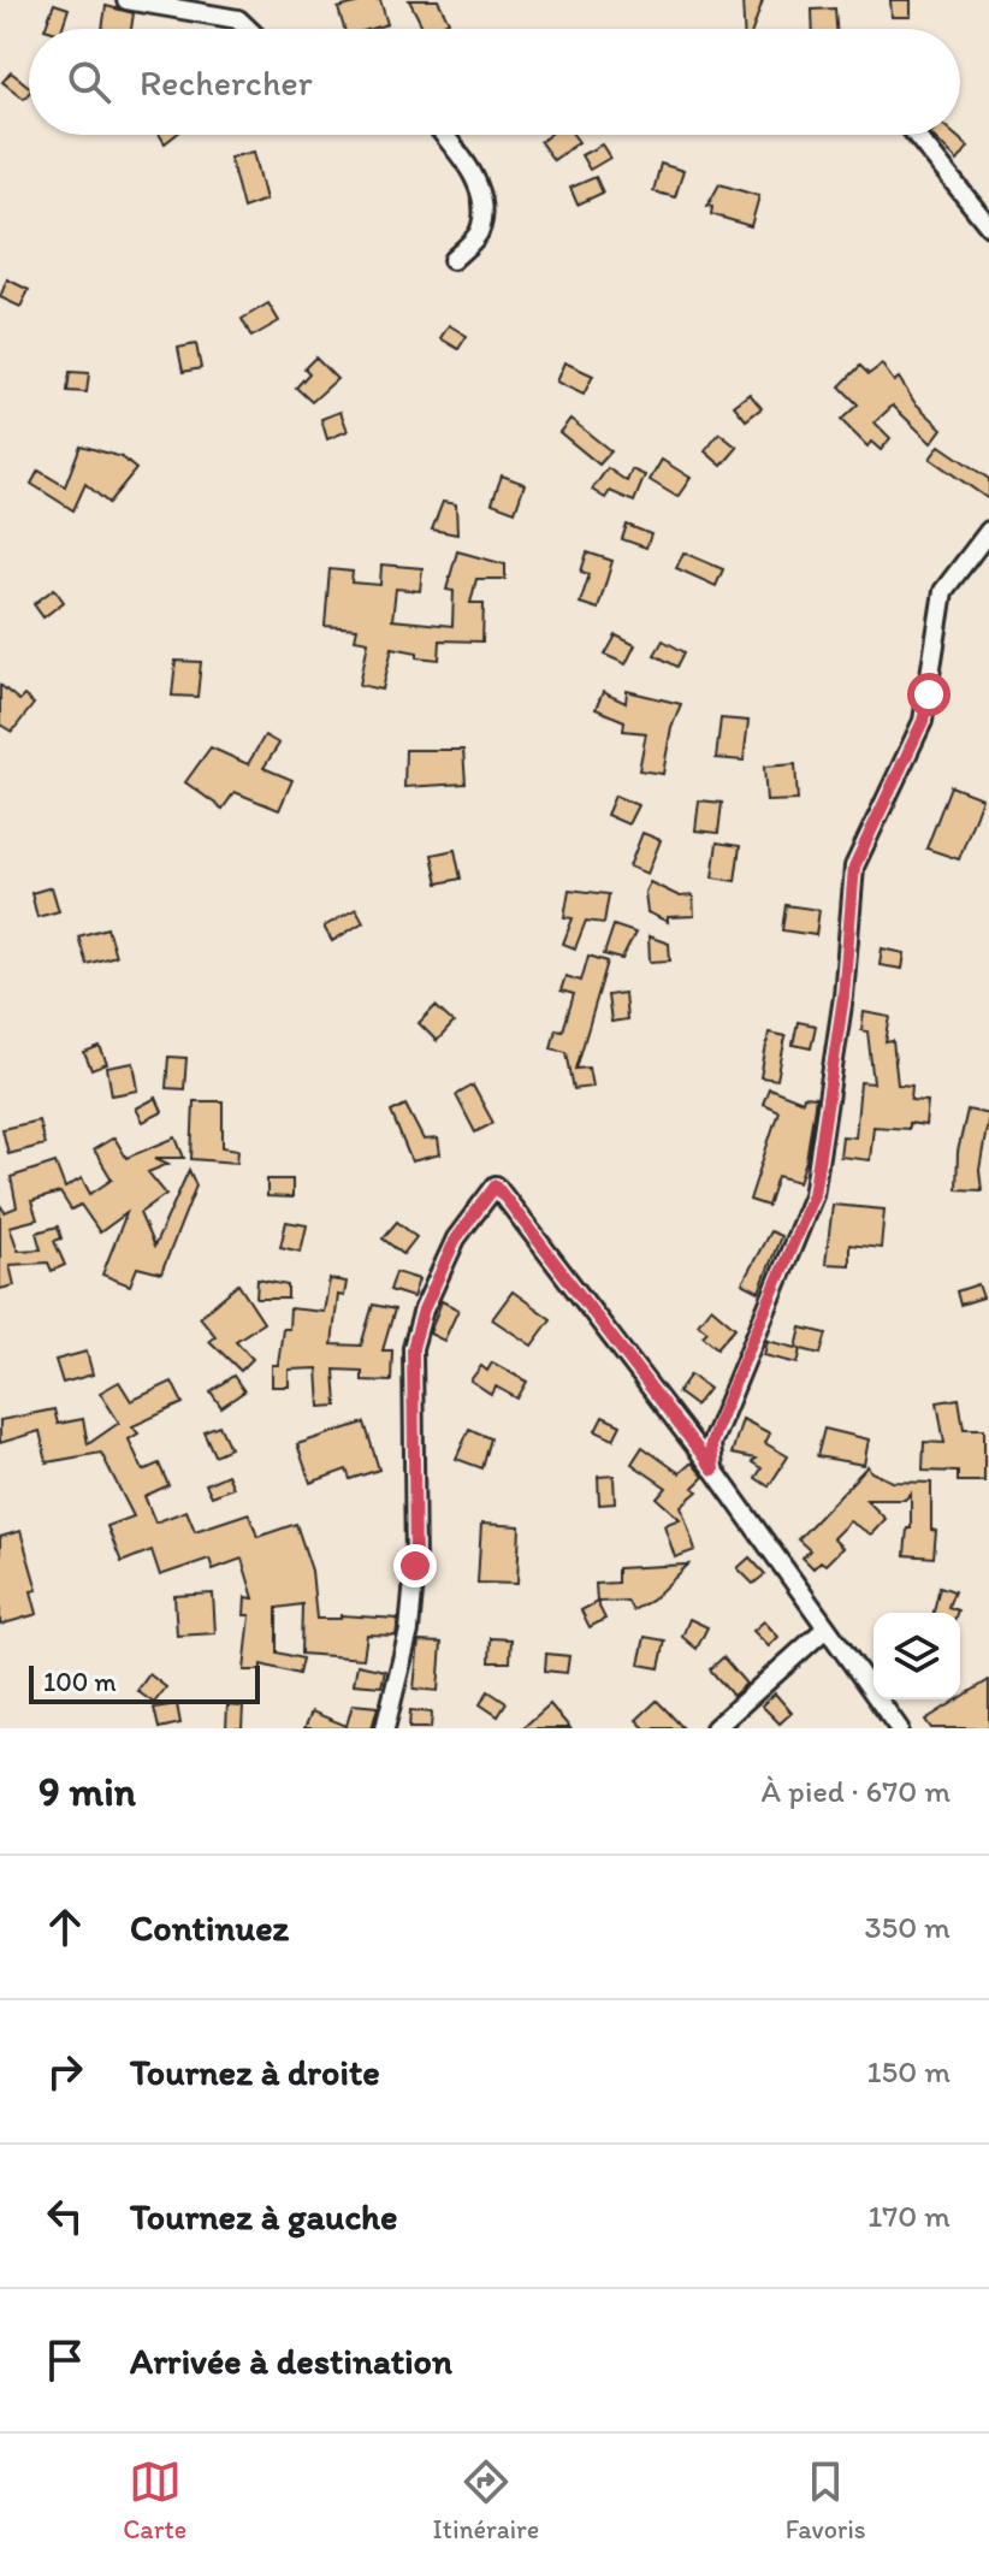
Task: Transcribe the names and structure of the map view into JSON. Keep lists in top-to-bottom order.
{
  "scale_bar": "100 m",
  "page": {
    "search": "Rechercher",
    "scale": "100 m",
    "heading": ["9 min", "À pied · 670 m"],
    "list": [
      ["Continuez", "350 m"],
      ["Tournez à droite", "150 m"],
      ["Tournez à gauche", "170 m"],
      "Arrivée à destination"
    ],
    "nav": ["Carte", "Itinéraire", "Favoris"]
  }
}
